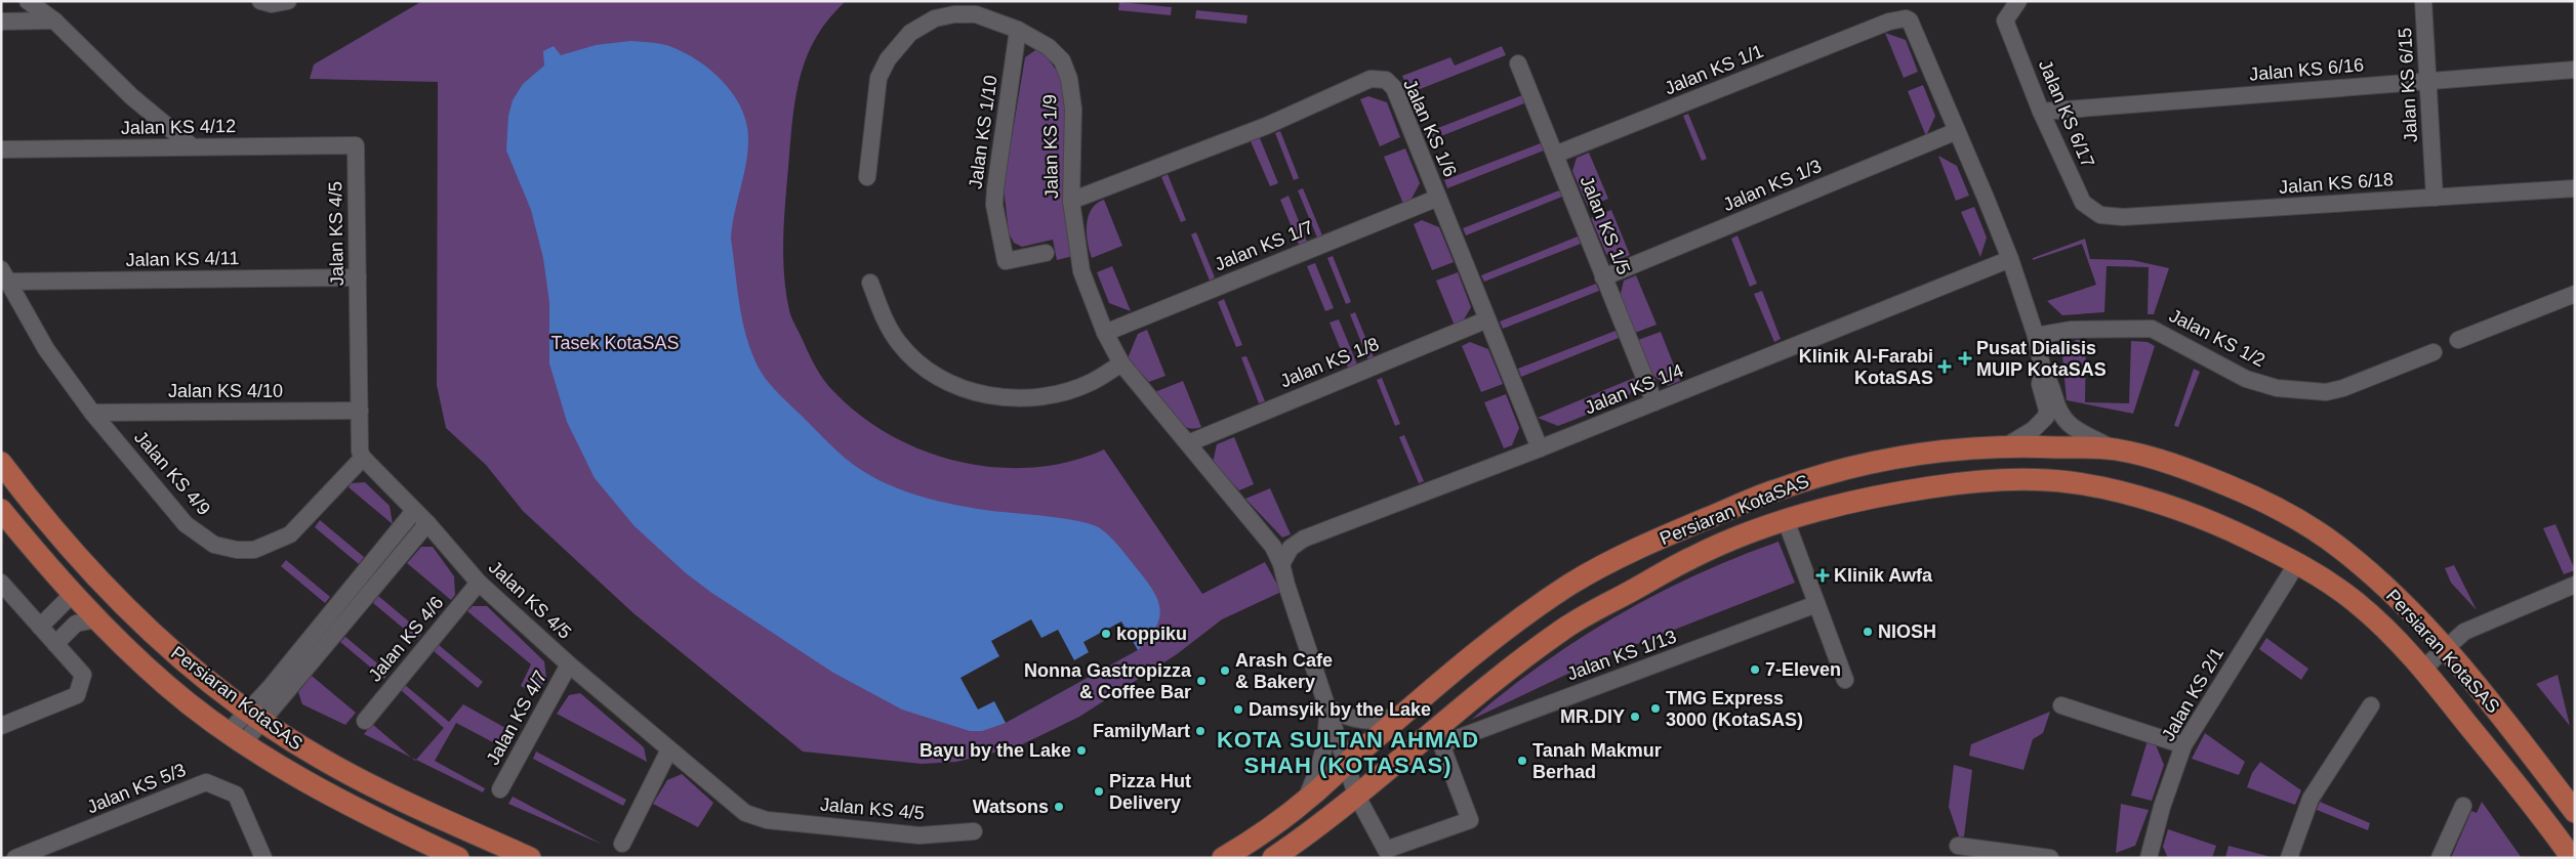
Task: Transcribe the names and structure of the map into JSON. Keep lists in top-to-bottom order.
{
  "streets": {
    "main road": ["Persiaran KotaSAS"],
    "street": [
      "Jalan KS 1/1",
      "Jalan KS 6/16",
      "Jalan KS 6/15",
      "Jalan KS 6/17",
      "Jalan KS 4/12",
      "Jalan KS 1/6",
      "Jalan KS 1/10",
      "Jalan KS 1/9",
      "Jalan KS 6/18",
      "Jalan KS 1/3",
      "Jalan KS 1/5",
      "Jalan KS 4/5",
      "Jalan KS 1/7",
      "Jalan KS 4/11",
      "Jalan KS 1/2",
      "Jalan KS 1/8",
      "Jalan KS 1/4",
      "Jalan KS 4/10",
      "Jalan KS 4/9",
      "Jalan KS 4/6",
      "Jalan KS 1/13",
      "Jalan KS 2/1",
      "Jalan KS 4/7",
      "Jalan KS 5/3"
    ]
  },
  "crossings": [
    ["Jalan KS 1/1", "Jalan KS 1/3"],
    ["Jalan KS 1/1", "Jalan KS 1/5"],
    ["Jalan KS 6/16", "Jalan KS 6/15"],
    ["Jalan KS 6/16", "Jalan KS 6/17"],
    ["Jalan KS 6/15", "Jalan KS 6/18"],
    ["Jalan KS 6/17", "Jalan KS 6/18"],
    ["Jalan KS 4/12", "Jalan KS 4/5"],
    ["Jalan KS 1/6", "Jalan KS 1/9"],
    ["Jalan KS 1/6", "Jalan KS 1/7"],
    ["Jalan KS 1/6", "Jalan KS 1/8"],
    ["Jalan KS 1/6", "Jalan KS 1/4"],
    ["Jalan KS 1/10", "Jalan KS 1/9"],
    ["Jalan KS 1/9", "Jalan KS 1/7"],
    ["Jalan KS 1/9", "Jalan KS 1/8"],
    ["Jalan KS 1/9", "Jalan KS 1/4"],
    ["Jalan KS 1/9", "Persiaran KotaSAS"],
    ["Jalan KS 1/9", "Jalan KS 1/13"],
    ["Jalan KS 1/3", "Jalan KS 1/5"],
    ["Jalan KS 1/5", "Jalan KS 1/4"],
    ["Jalan KS 4/5", "Jalan KS 4/11"],
    ["Jalan KS 4/5", "Jalan KS 4/10"],
    ["Jalan KS 4/5", "Jalan KS 4/9"],
    ["Jalan KS 4/5", "Jalan KS 4/6"],
    ["Jalan KS 4/5", "Jalan KS 4/7"],
    ["Jalan KS 4/11", "Jalan KS 4/9"],
    ["Jalan KS 4/10", "Jalan KS 4/9"],
    ["Persiaran KotaSAS", "Jalan KS 2/1"]
  ],
  "districts": ["KOTA SULTAN AHMAD SHAH (KOTASAS)"],
  "parks": ["Tasek KotaSAS"],
  "places": {
    "health": ["Pusat Dialisis MUIP KotaSAS", "Klinik Al-Farabi KotaSAS", "Klinik Awfa"],
    "other": [
      "NIOSH",
      "koppiku",
      "7-Eleven",
      "Arash Cafe & Bakery",
      "Nonna Gastropizza & Coffee Bar",
      "TMG Express 3000 (KotaSAS)",
      "Damsyik by the Lake",
      "MR.DIY",
      "FamilyMart",
      "Bayu by the Lake",
      "Tanah Makmur Berhad",
      "Pizza Hut Delivery",
      "Watsons"
    ]
  }
}
